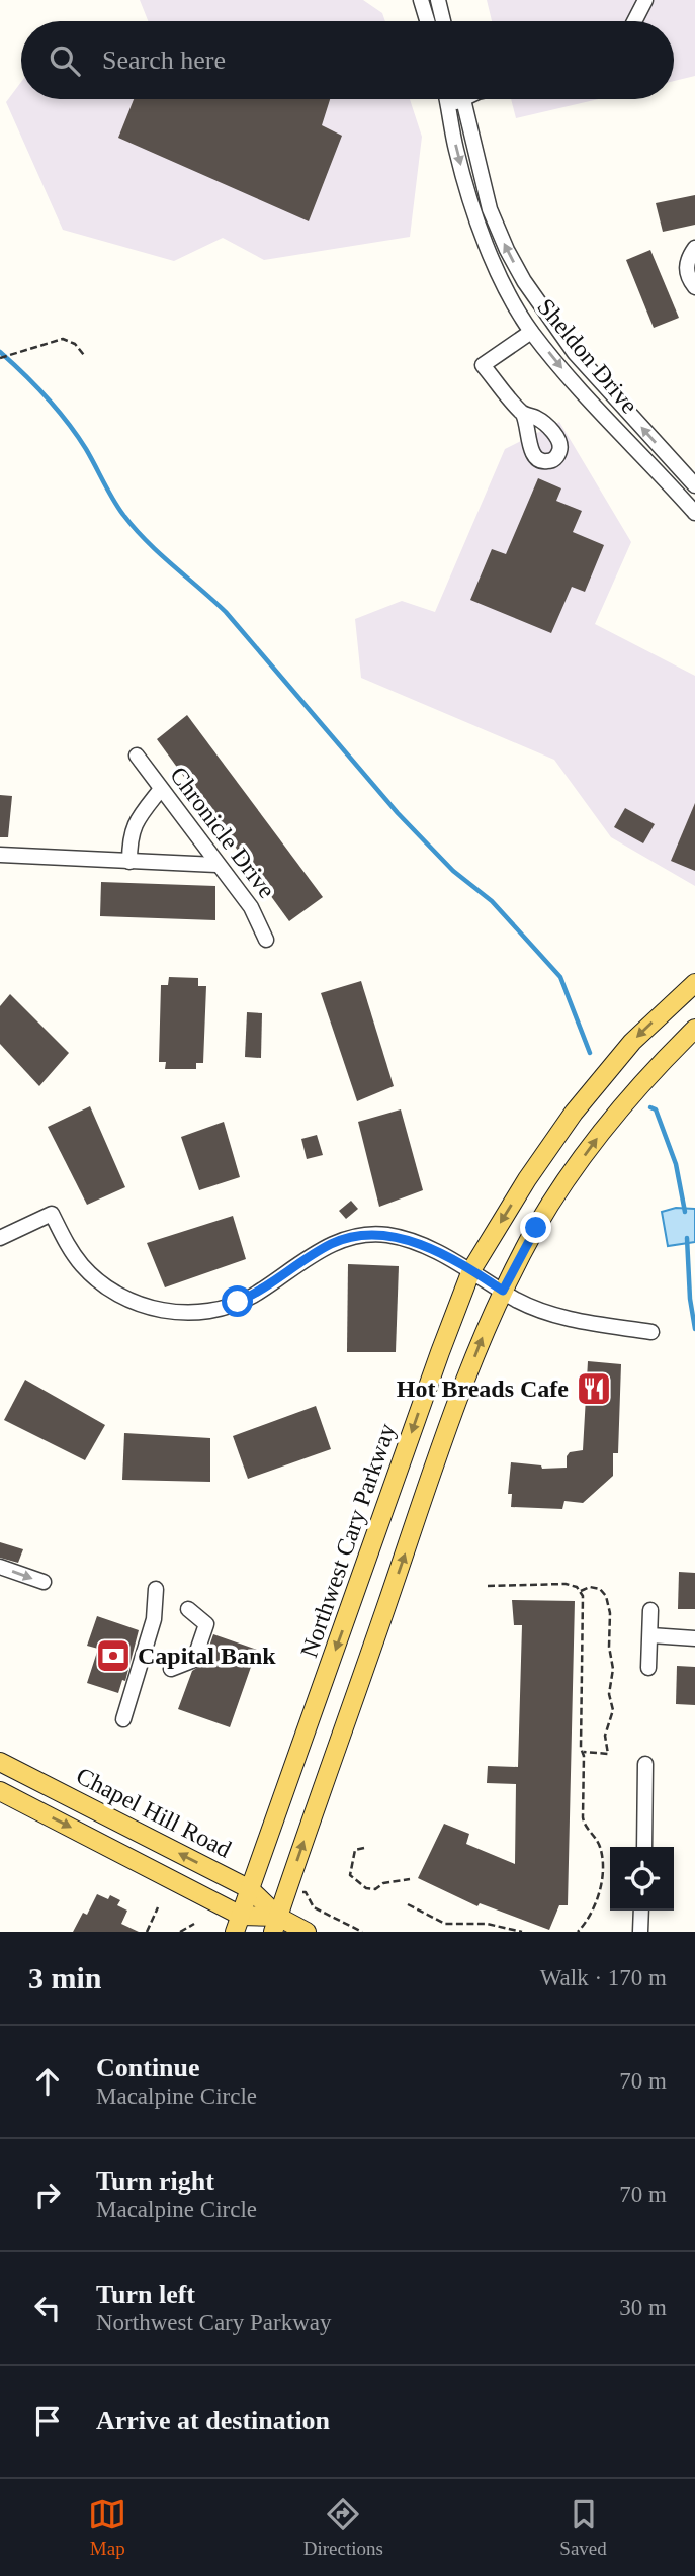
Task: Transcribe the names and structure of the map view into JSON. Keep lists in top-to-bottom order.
{
  "streets": {
    "main road": ["Northwest Cary Parkway", "Chapel Hill Road"],
    "street": ["Sheldon Drive", "Chronicle Drive"]
  },
  "crossings": [
    ["Northwest Cary Parkway", "Chapel Hill Road"]
  ],
  "places": {
    "restaurant": ["Hot Breads Cafe"],
    "bank": ["Capital Bank"]
  },
  "page": {
    "search": "Search here",
    "heading": ["3 min", "Walk · 170 m"],
    "list": [
      ["Continue", "Macalpine Circle", "70 m"],
      ["Turn right", "Macalpine Circle", "70 m"],
      ["Turn left", "Northwest Cary Parkway", "30 m"],
      "Arrive at destination"
    ],
    "nav": ["Map", "Directions", "Saved"]
  }
}
